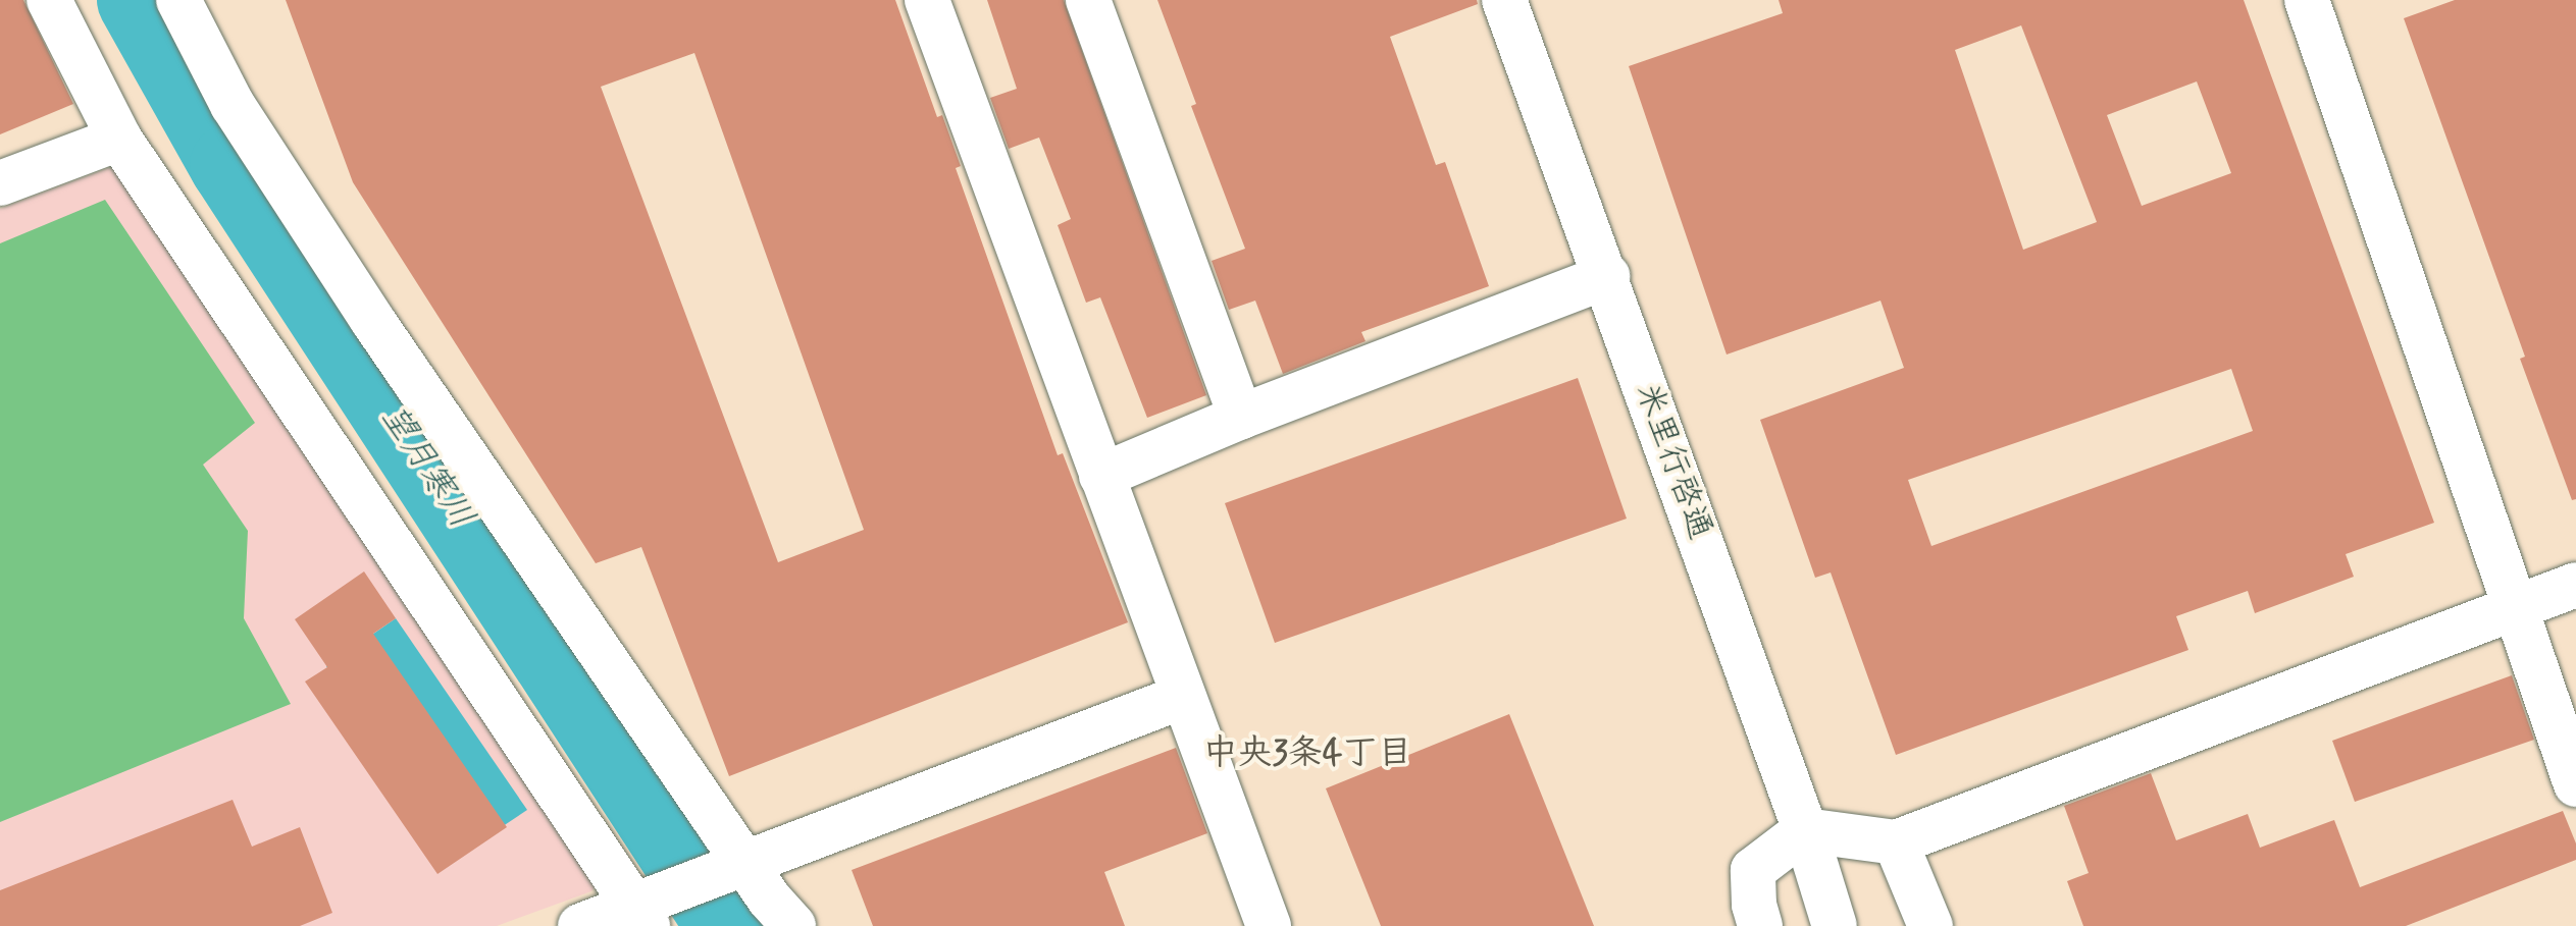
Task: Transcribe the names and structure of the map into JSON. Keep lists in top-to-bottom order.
{
  "streets": {
    "street": ["米里行啓通"]
  },
  "districts": ["中央3条4丁目"],
  "water": ["望月寒川"]
}
